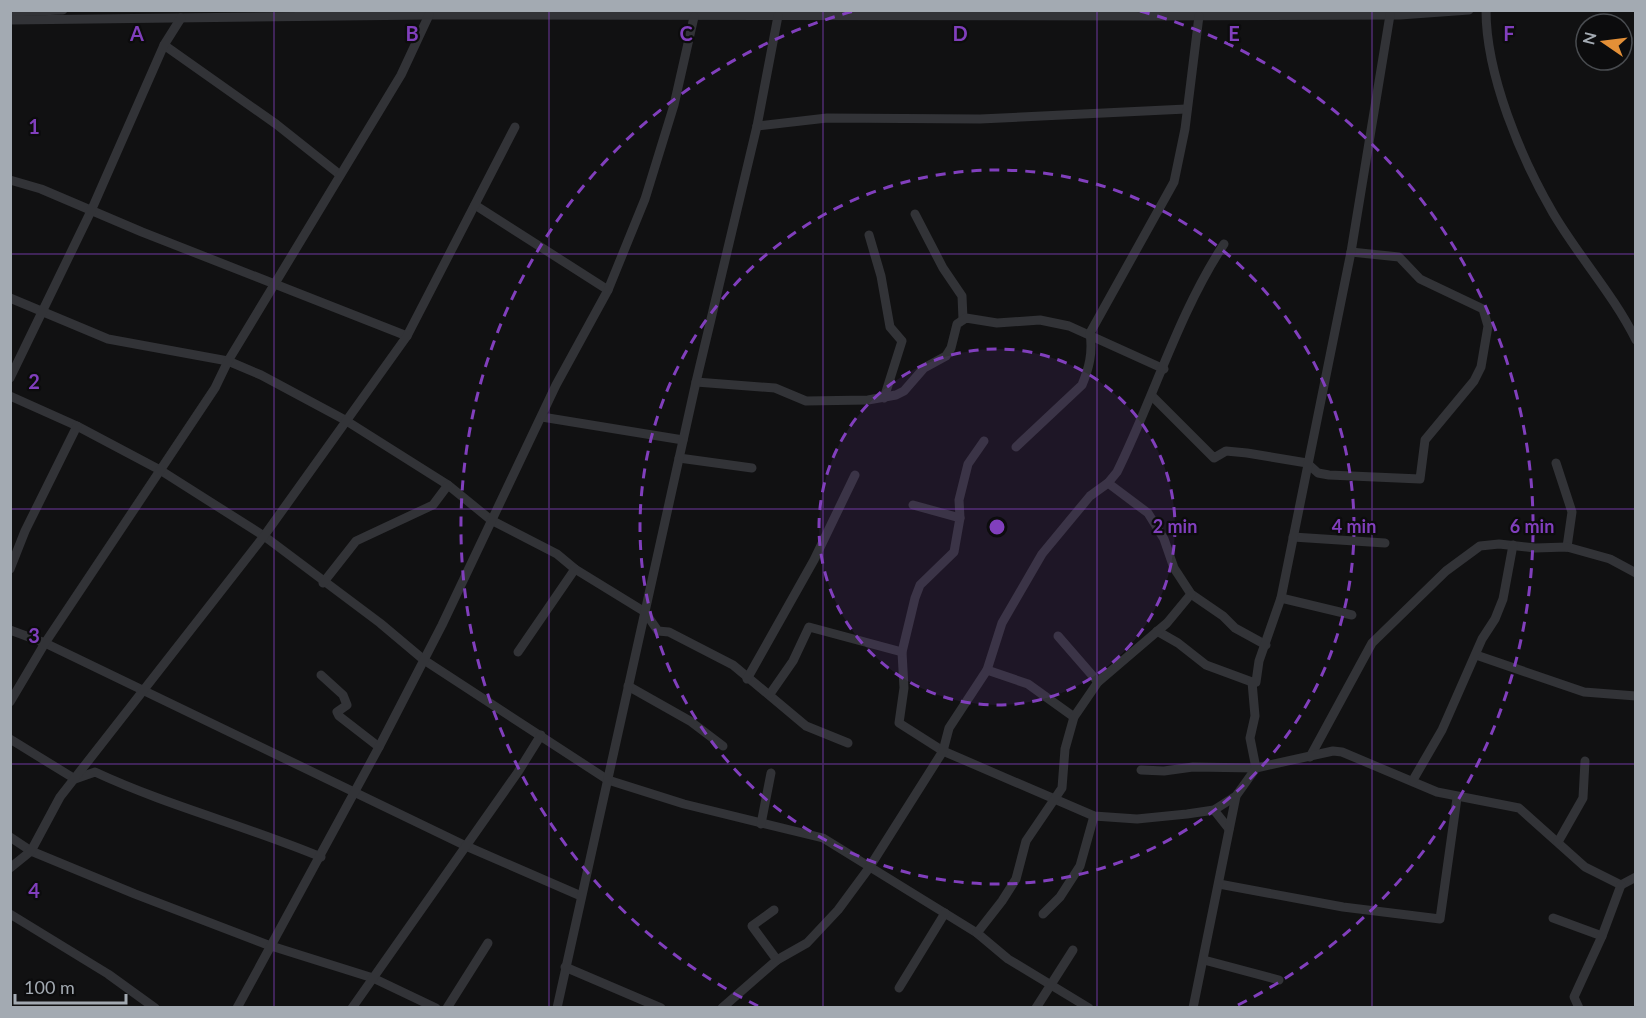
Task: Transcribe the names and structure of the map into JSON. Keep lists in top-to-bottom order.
{
  "scale_bar": "100 m",
  "north": "left",
  "grid": {
    "columns": [
      "A",
      "B",
      "C",
      "D",
      "E",
      "F"
    ],
    "rows": [
      "1",
      "2",
      "3",
      "4"
    ]
  },
  "rings": ["2 min", "4 min", "6 min"]
}
